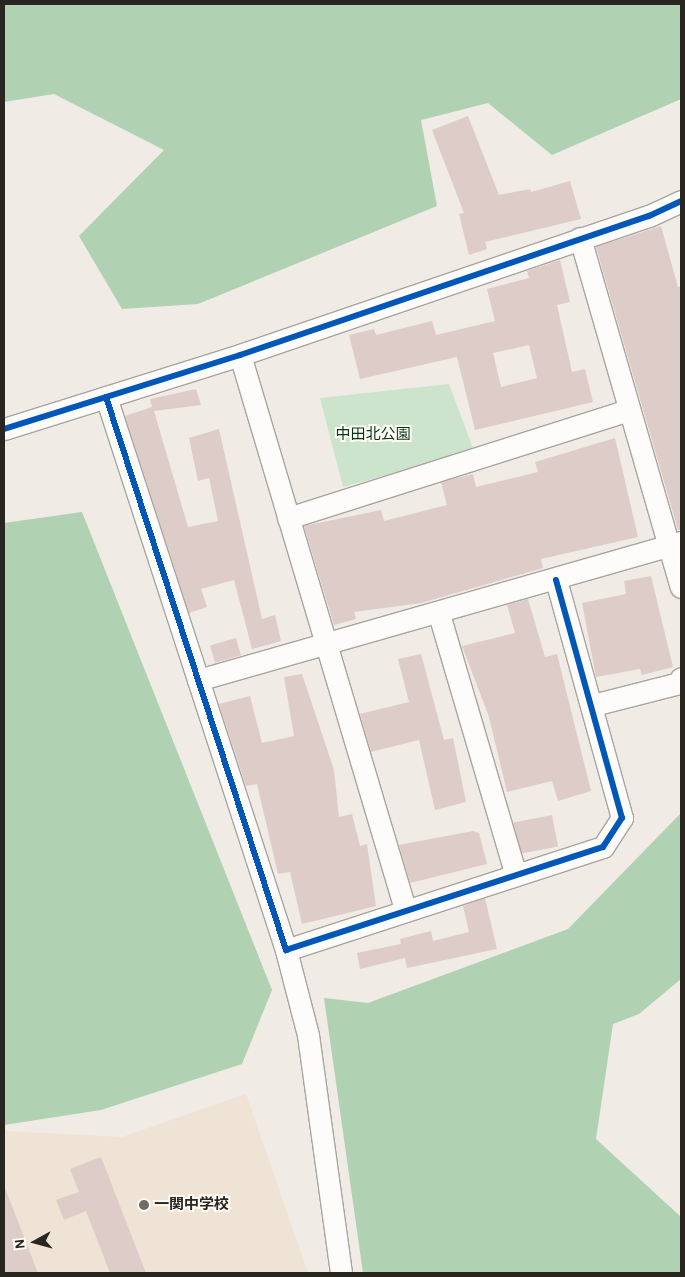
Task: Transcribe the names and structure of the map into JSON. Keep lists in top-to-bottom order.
{
  "parks": ["中田北公園"],
  "places": ["一関中学校"],
  "north": "left"
}
